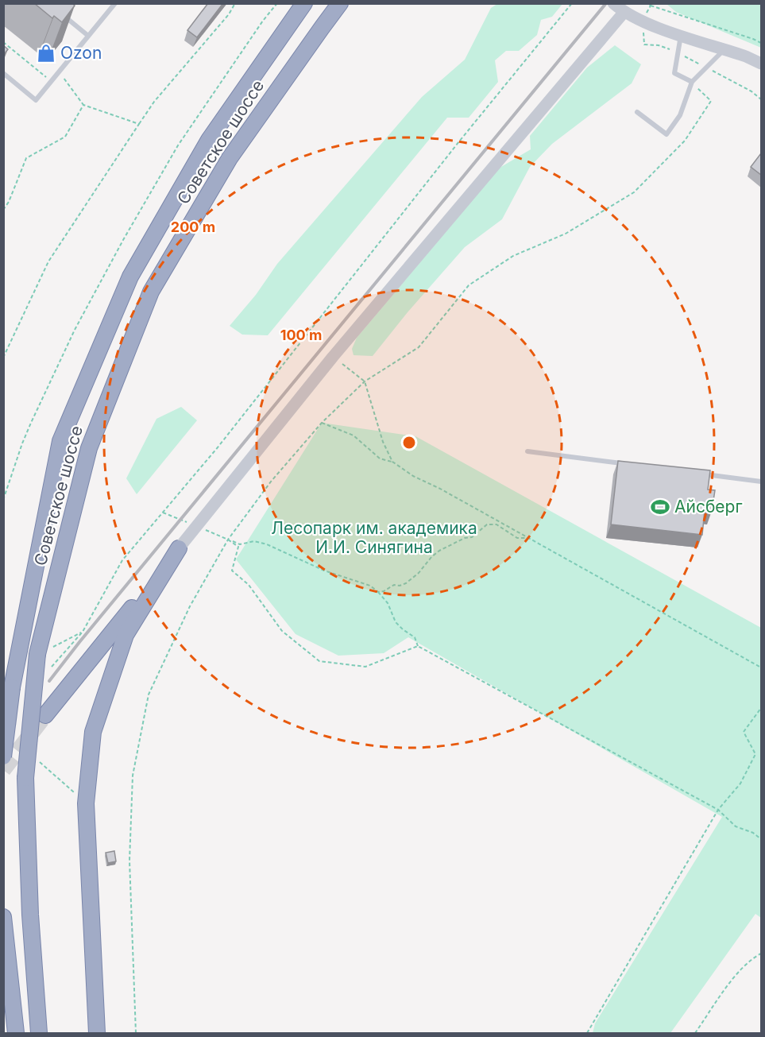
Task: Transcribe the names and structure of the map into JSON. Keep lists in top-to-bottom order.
{
  "streets": {
    "highway": ["Советское шоссе"]
  },
  "parks": ["Лесопарк им. академика И.И. Синягина"],
  "places": {
    "shop": ["Ozon"],
    "sports": ["Айсберг"]
  },
  "rings": ["200 m", "100 m"]
}
